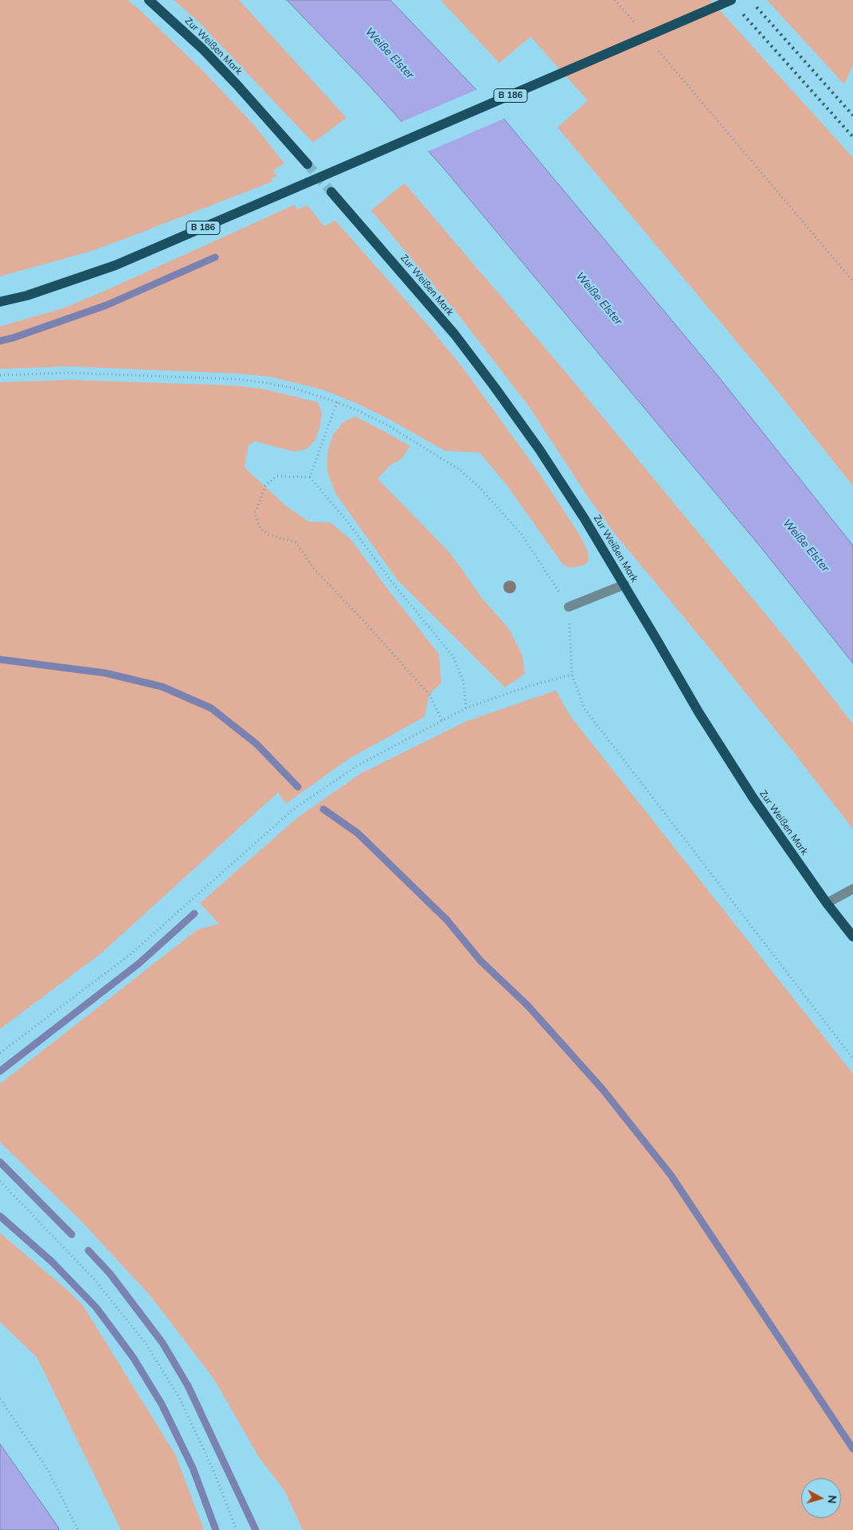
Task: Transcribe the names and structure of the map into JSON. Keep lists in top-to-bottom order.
{
  "streets": {
    "main road": ["Zur Weißen Mark", "B 186"]
  },
  "water": ["Weiße Elster"],
  "north": "right"
}
